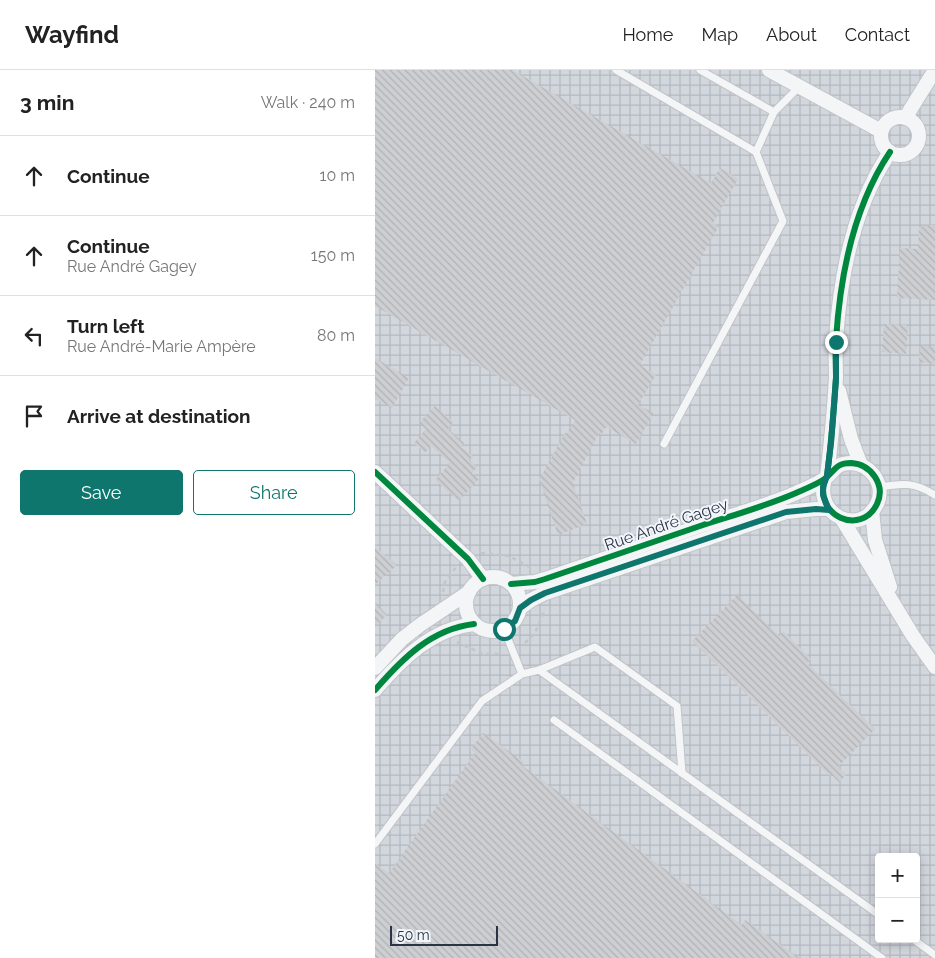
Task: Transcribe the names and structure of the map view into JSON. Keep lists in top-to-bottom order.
{
  "streets": {
    "street": ["Rue André Gagey"]
  },
  "scale_bar": "50 m",
  "page": {
    "header": "Wayfind",
    "nav": [
      "Home",
      "Map",
      "About",
      "Contact"
    ],
    "heading": ["3 min", "Walk · 240 m"],
    "list": [
      ["Continue", "10 m"],
      ["Continue", "Rue André Gagey", "150 m"],
      ["Turn left", "Rue André-Marie Ampère", "80 m"],
      "Arrive at destination"
    ],
    "buttons": ["Save", "Share"],
    "map_buttons": ["+", "−"],
    "scale": "50 m"
  }
}
